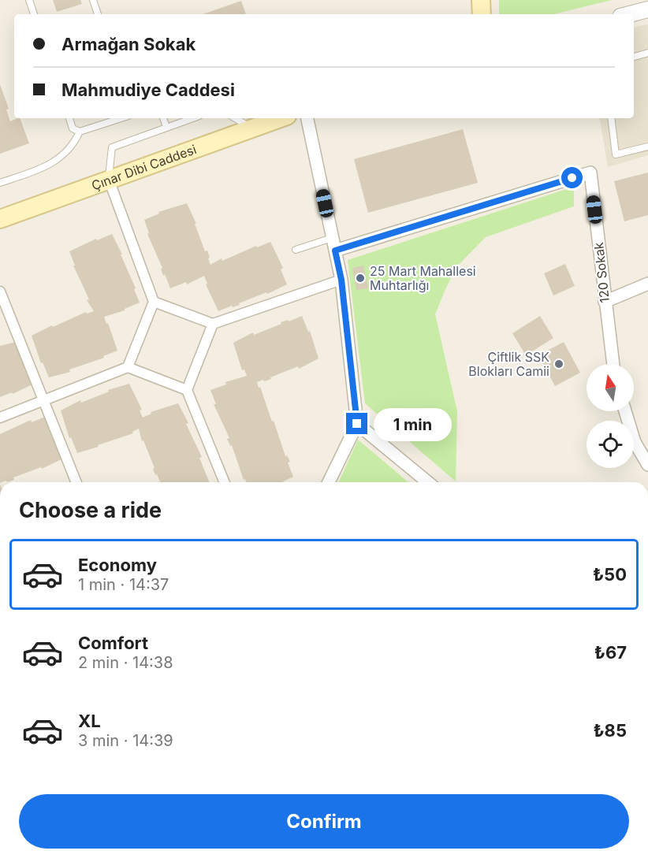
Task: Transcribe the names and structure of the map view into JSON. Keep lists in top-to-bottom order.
{
  "streets": {
    "main road": ["Çınar Dibi Caddesi"],
    "street": ["120 Sokak"]
  },
  "places": ["25 Mart Mahallesi Muhtarlığı", "Çiftlik SSK Blokları Camii"],
  "north": "top",
  "page": {
    "banner": ["Armağan Sokak", "Mahmudiye Caddesi"],
    "bubble": "1 min",
    "heading": "Choose a ride",
    "list": [
      {
        "name": "Economy",
        "note": "1 min · 14:37",
        "value": "₺50"
      },
      {
        "name": "Comfort",
        "note": "2 min · 14:38",
        "value": "₺67"
      },
      {
        "name": "XL",
        "note": "3 min · 14:39",
        "value": "₺85"
      }
    ],
    "buttons": "Confirm"
  }
}
